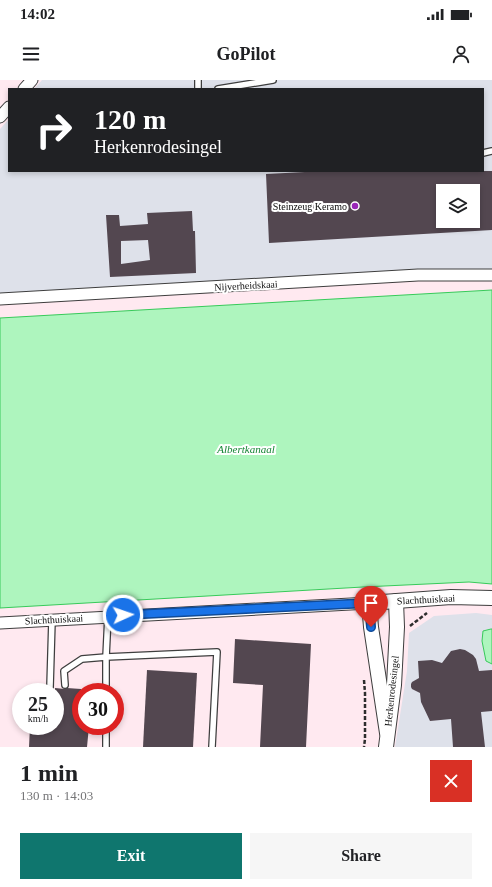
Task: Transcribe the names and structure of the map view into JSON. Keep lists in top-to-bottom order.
{
  "streets": {
    "street": ["Nijverheidskaai", "Slachthuiskaai", "Herkenrodesingel"]
  },
  "crossings": [
    ["Slachthuiskaai", "Herkenrodesingel"]
  ],
  "water": ["Albertkanaal"],
  "places": ["Steinzeug Keramo"],
  "page": {
    "status": "14:02",
    "header": "GoPilot",
    "turn": ["120 m", "Herkenrodesingel"],
    "speed": "25 km/h",
    "limit": "30",
    "heading": ["1 min", "130 m · 14:03"],
    "buttons": ["Exit", "Share"]
  }
}
